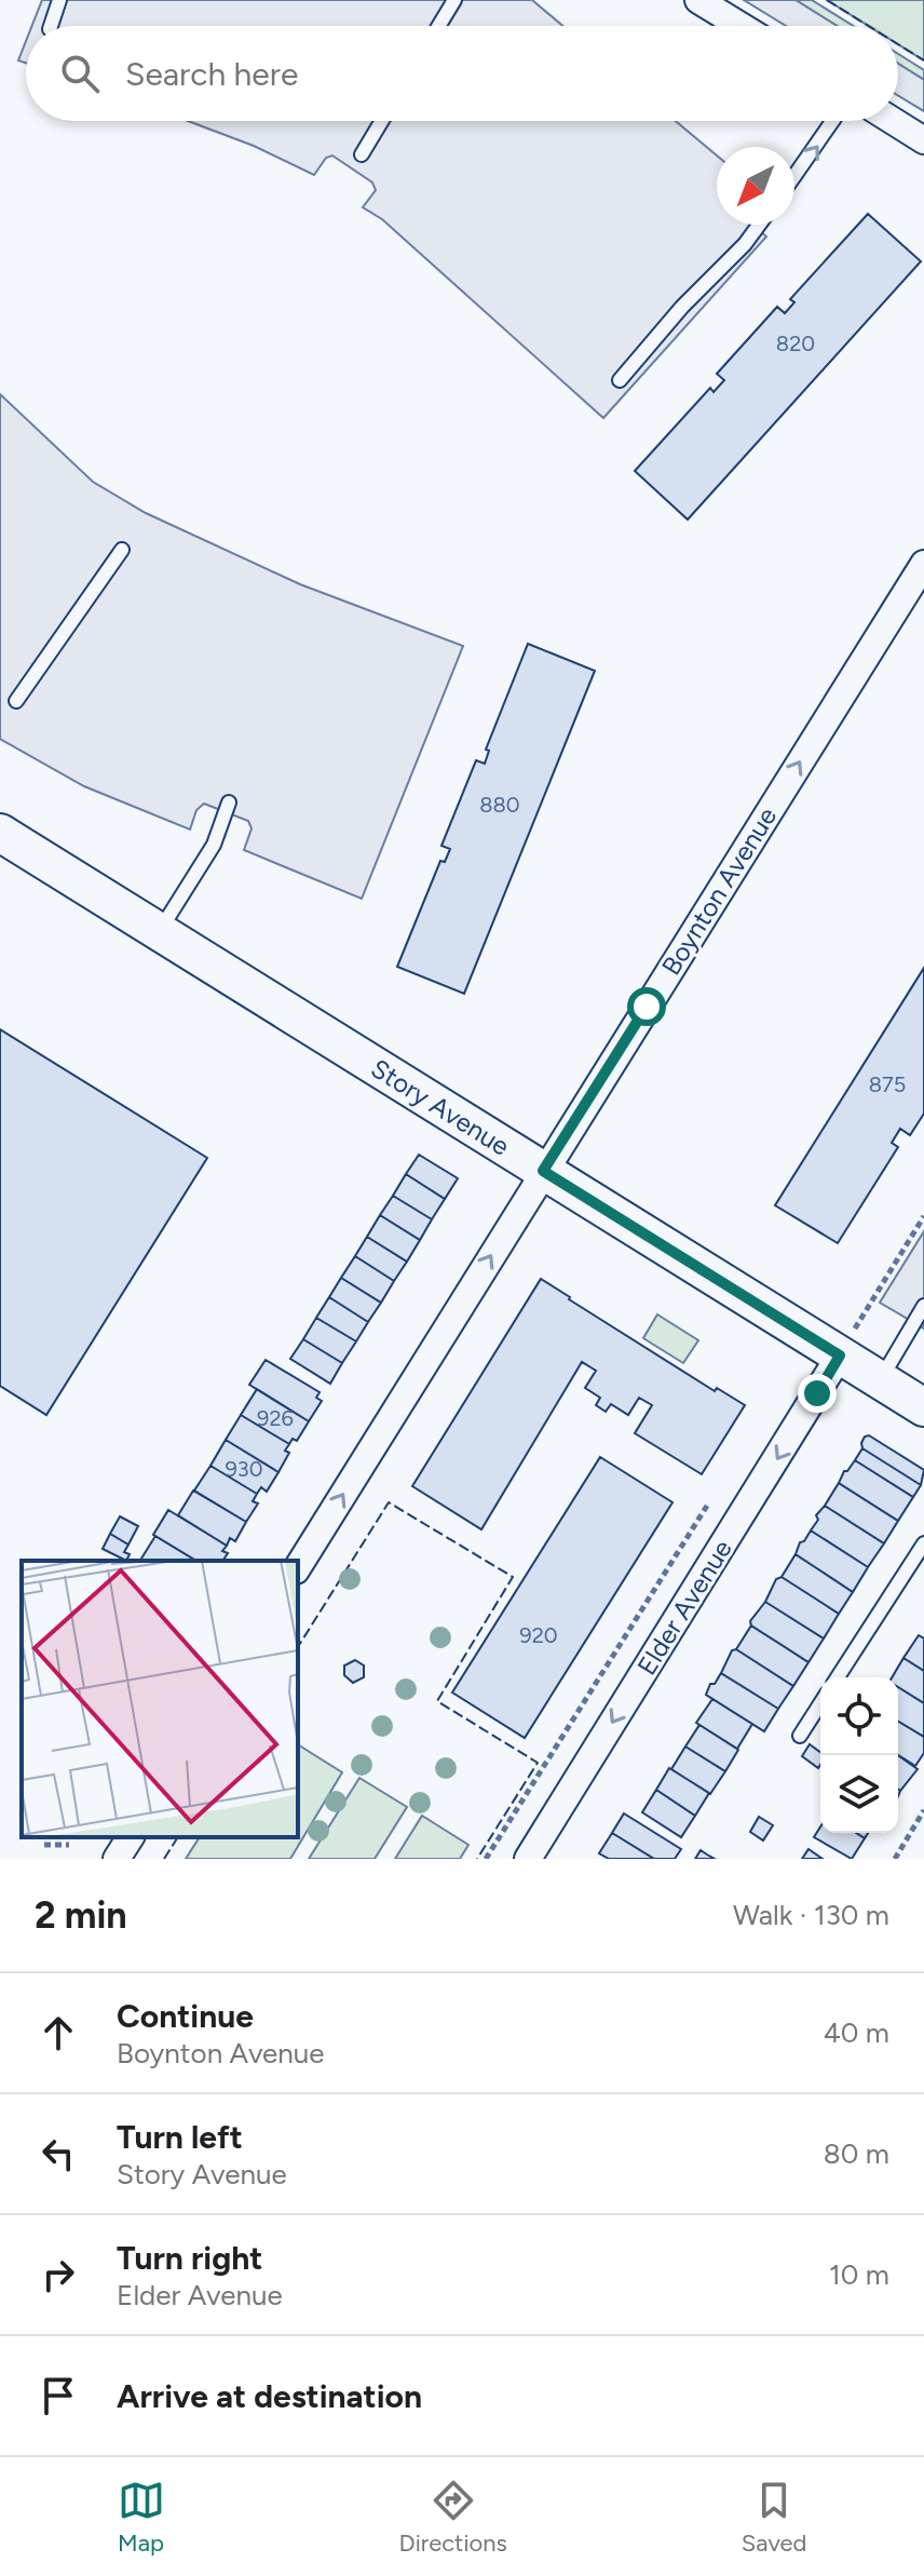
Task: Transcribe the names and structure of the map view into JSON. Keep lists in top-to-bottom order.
{
  "streets": {
    "street": ["Boynton Avenue", "Story Avenue", "Elder Avenue"]
  },
  "crossings": [
    ["Boynton Avenue", "Story Avenue"],
    ["Story Avenue", "Elder Avenue"]
  ],
  "one_way": ["Boynton Avenue", "Elder Avenue"],
  "house_numbers": [
    "820",
    "880",
    "875",
    "926",
    "930",
    "920"
  ],
  "north": "bottom left",
  "page": {
    "search": "Search here",
    "heading": ["2 min", "Walk · 130 m"],
    "list": [
      ["Continue", "Boynton Avenue", "40 m"],
      ["Turn left", "Story Avenue", "80 m"],
      ["Turn right", "Elder Avenue", "10 m"],
      "Arrive at destination"
    ],
    "nav": ["Map", "Directions", "Saved"]
  }
}
